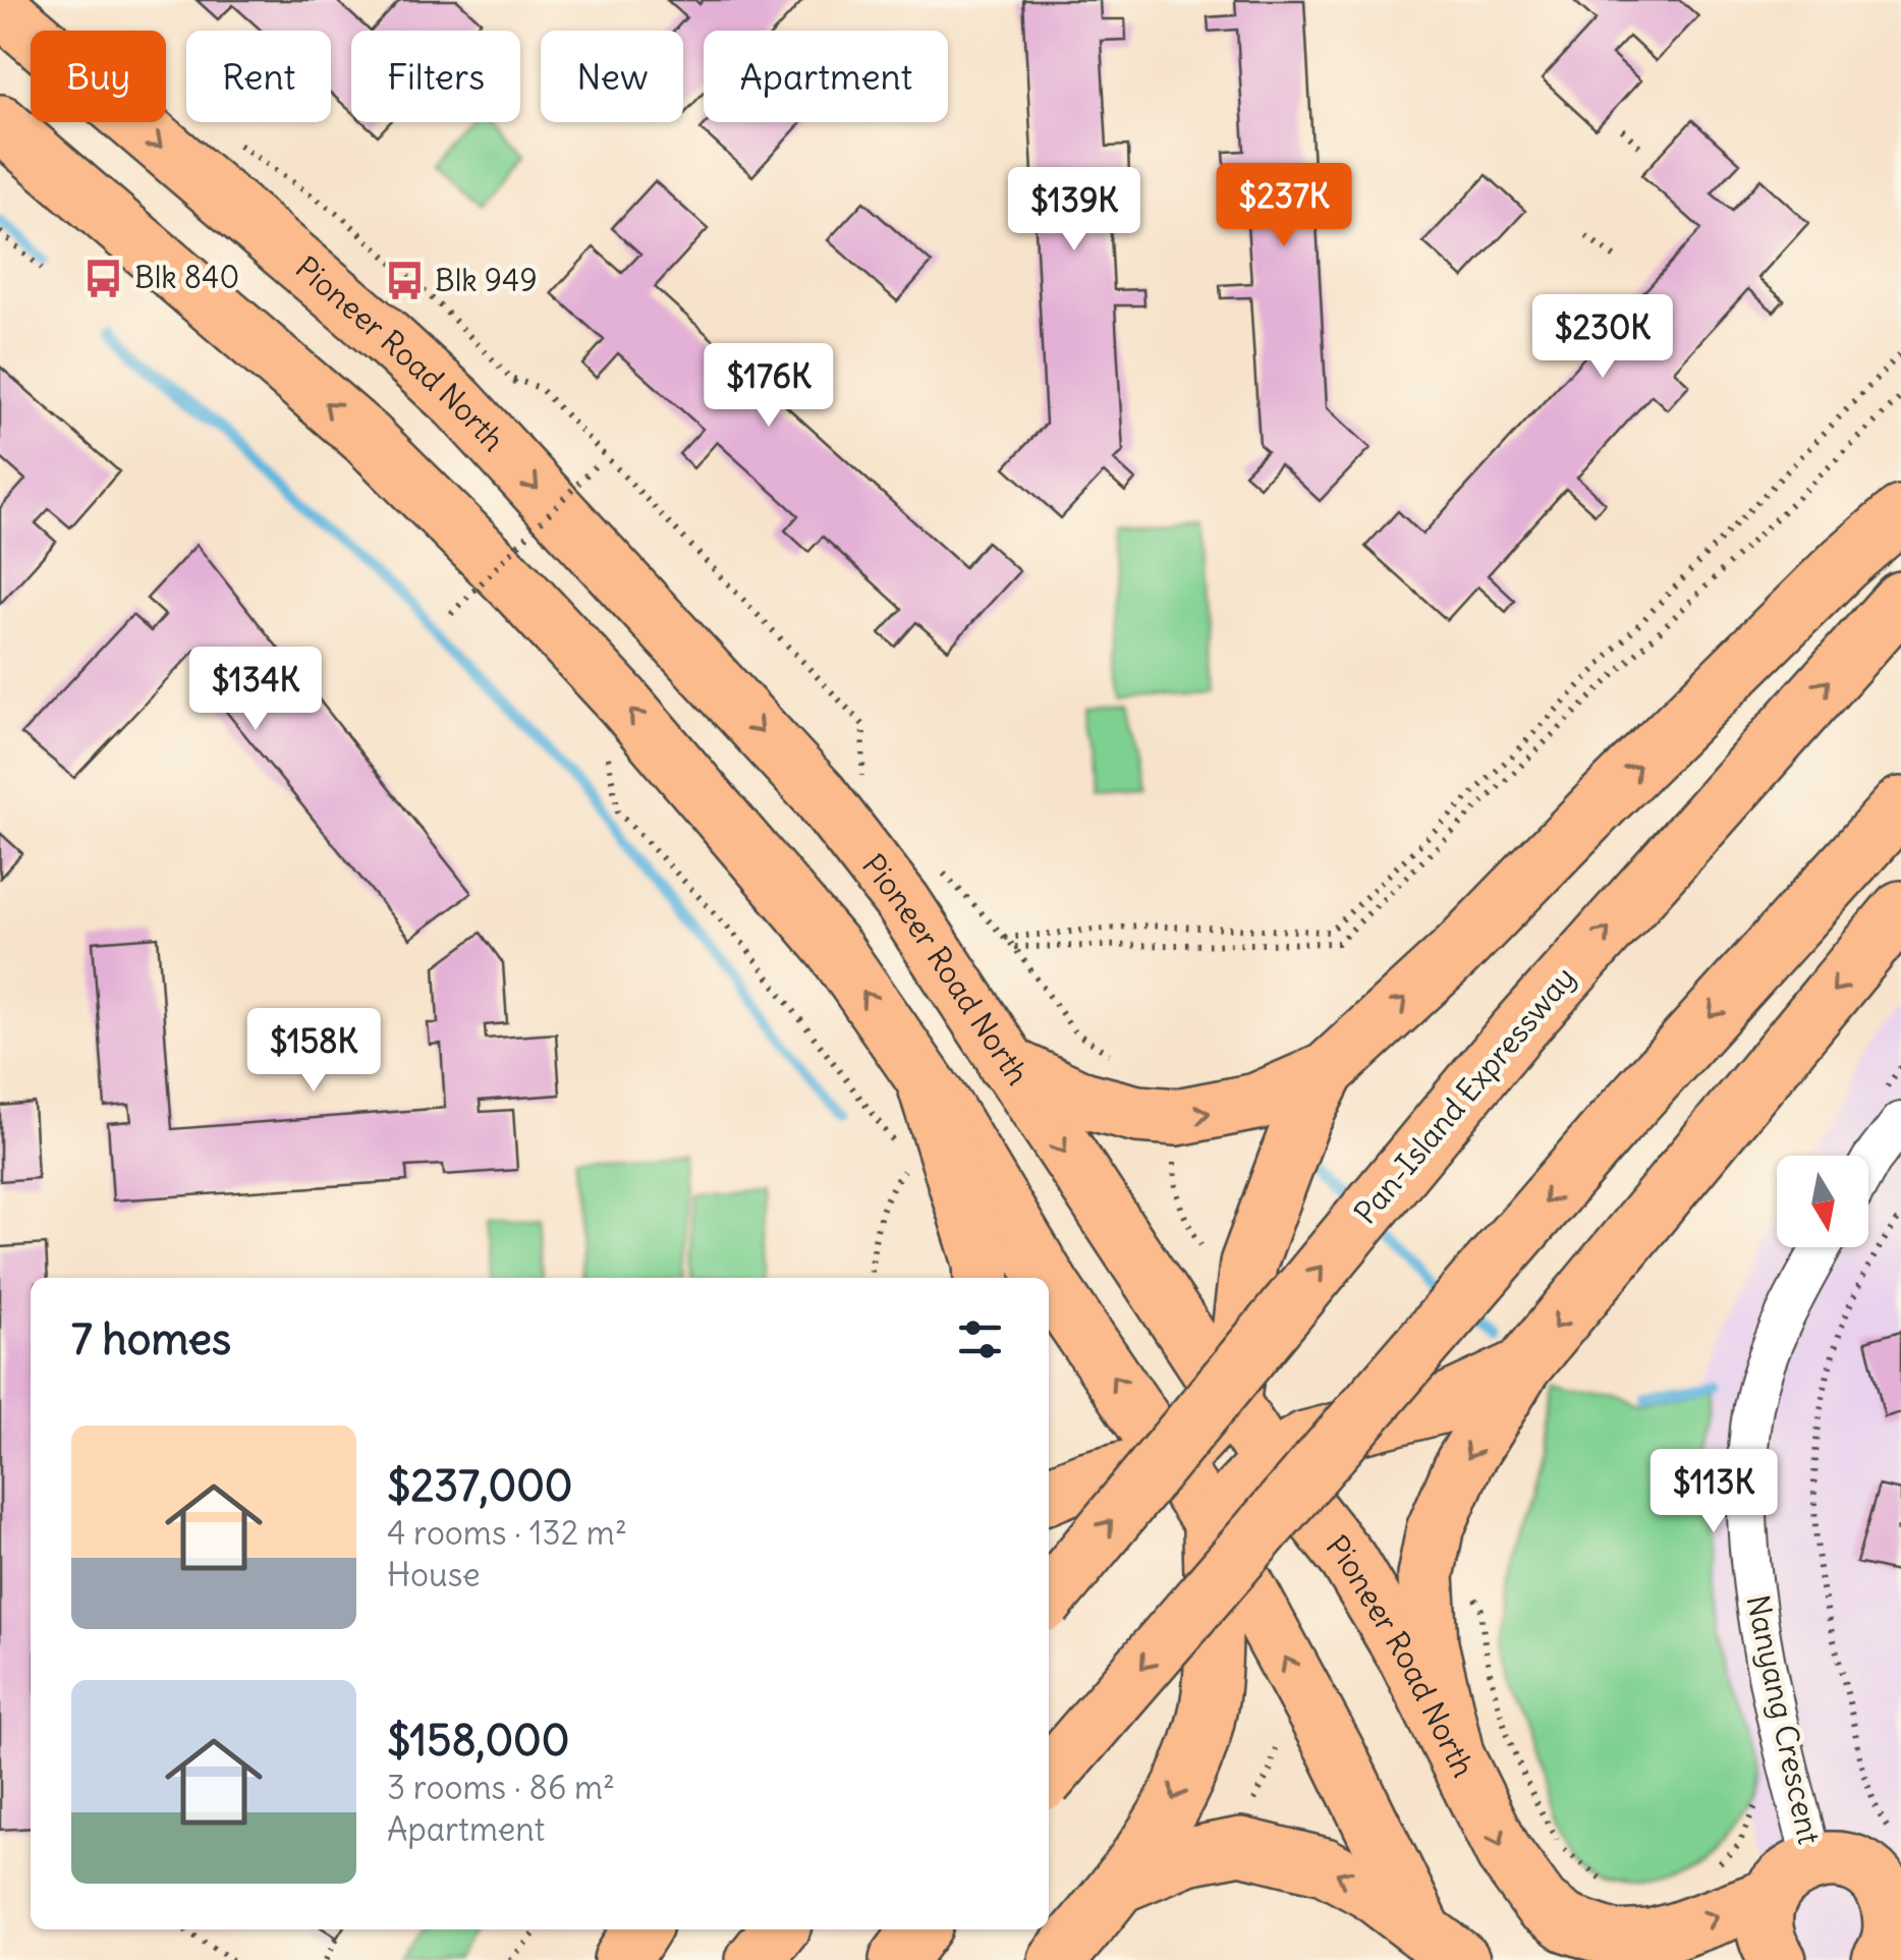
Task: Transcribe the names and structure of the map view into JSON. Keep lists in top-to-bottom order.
{
  "streets": {
    "main road": ["Pioneer Road North", "Pan-Island Expressway"],
    "street": ["Nanyang Crescent"]
  },
  "places": {
    "bus stop": ["Blk 840", "Blk 949"]
  },
  "north": "bottom",
  "page": {
    "chip": [
      "Buy",
      "Rent",
      "Filters",
      "New",
      "Apartment"
    ],
    "price": [
      "$237K",
      "$139K",
      "$230K",
      "$176K",
      "$134K",
      "$158K",
      "$113K"
    ],
    "heading": "7 homes",
    "list": [
      {
        "name": "$237,000",
        "note": "4 rooms · 132 m² · House"
      },
      {
        "name": "$158,000",
        "note": "3 rooms · 86 m² · Apartment"
      }
    ]
  }
}
